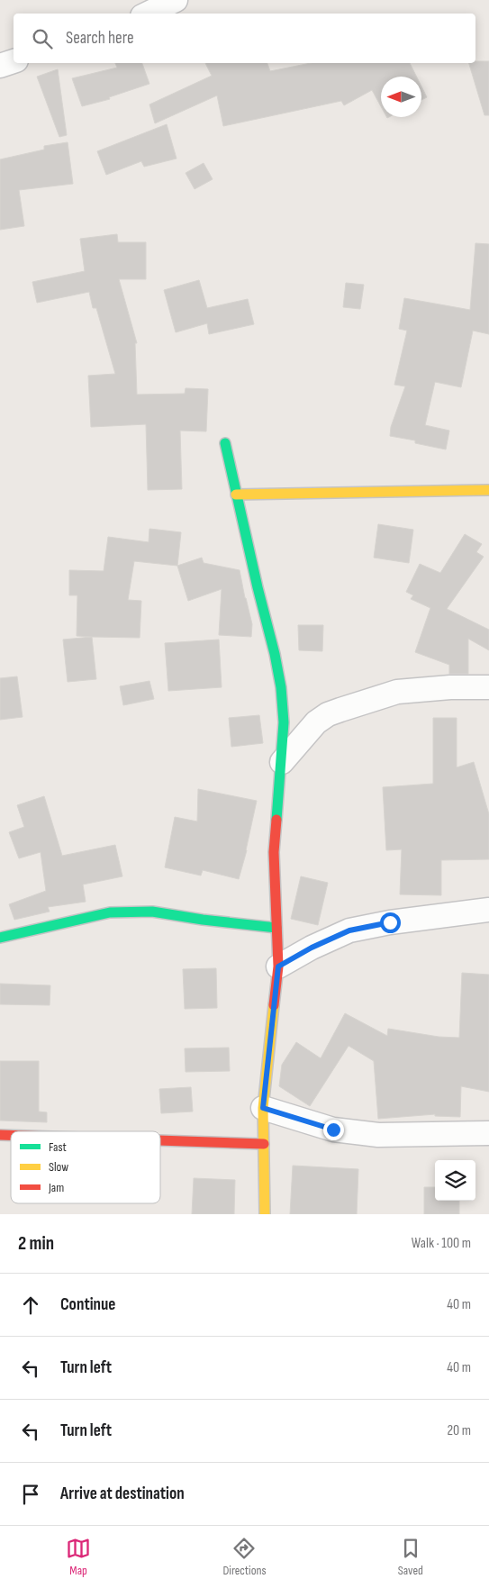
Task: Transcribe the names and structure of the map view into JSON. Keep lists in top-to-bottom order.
{
  "legend": ["Fast", "Slow", "Jam"],
  "north": "left",
  "page": {
    "search": "Search here",
    "heading": ["2 min", "Walk · 100 m"],
    "list": [
      ["Continue", "40 m"],
      ["Turn left", "40 m"],
      ["Turn left", "20 m"],
      "Arrive at destination"
    ],
    "nav": ["Map", "Directions", "Saved"]
  }
}
